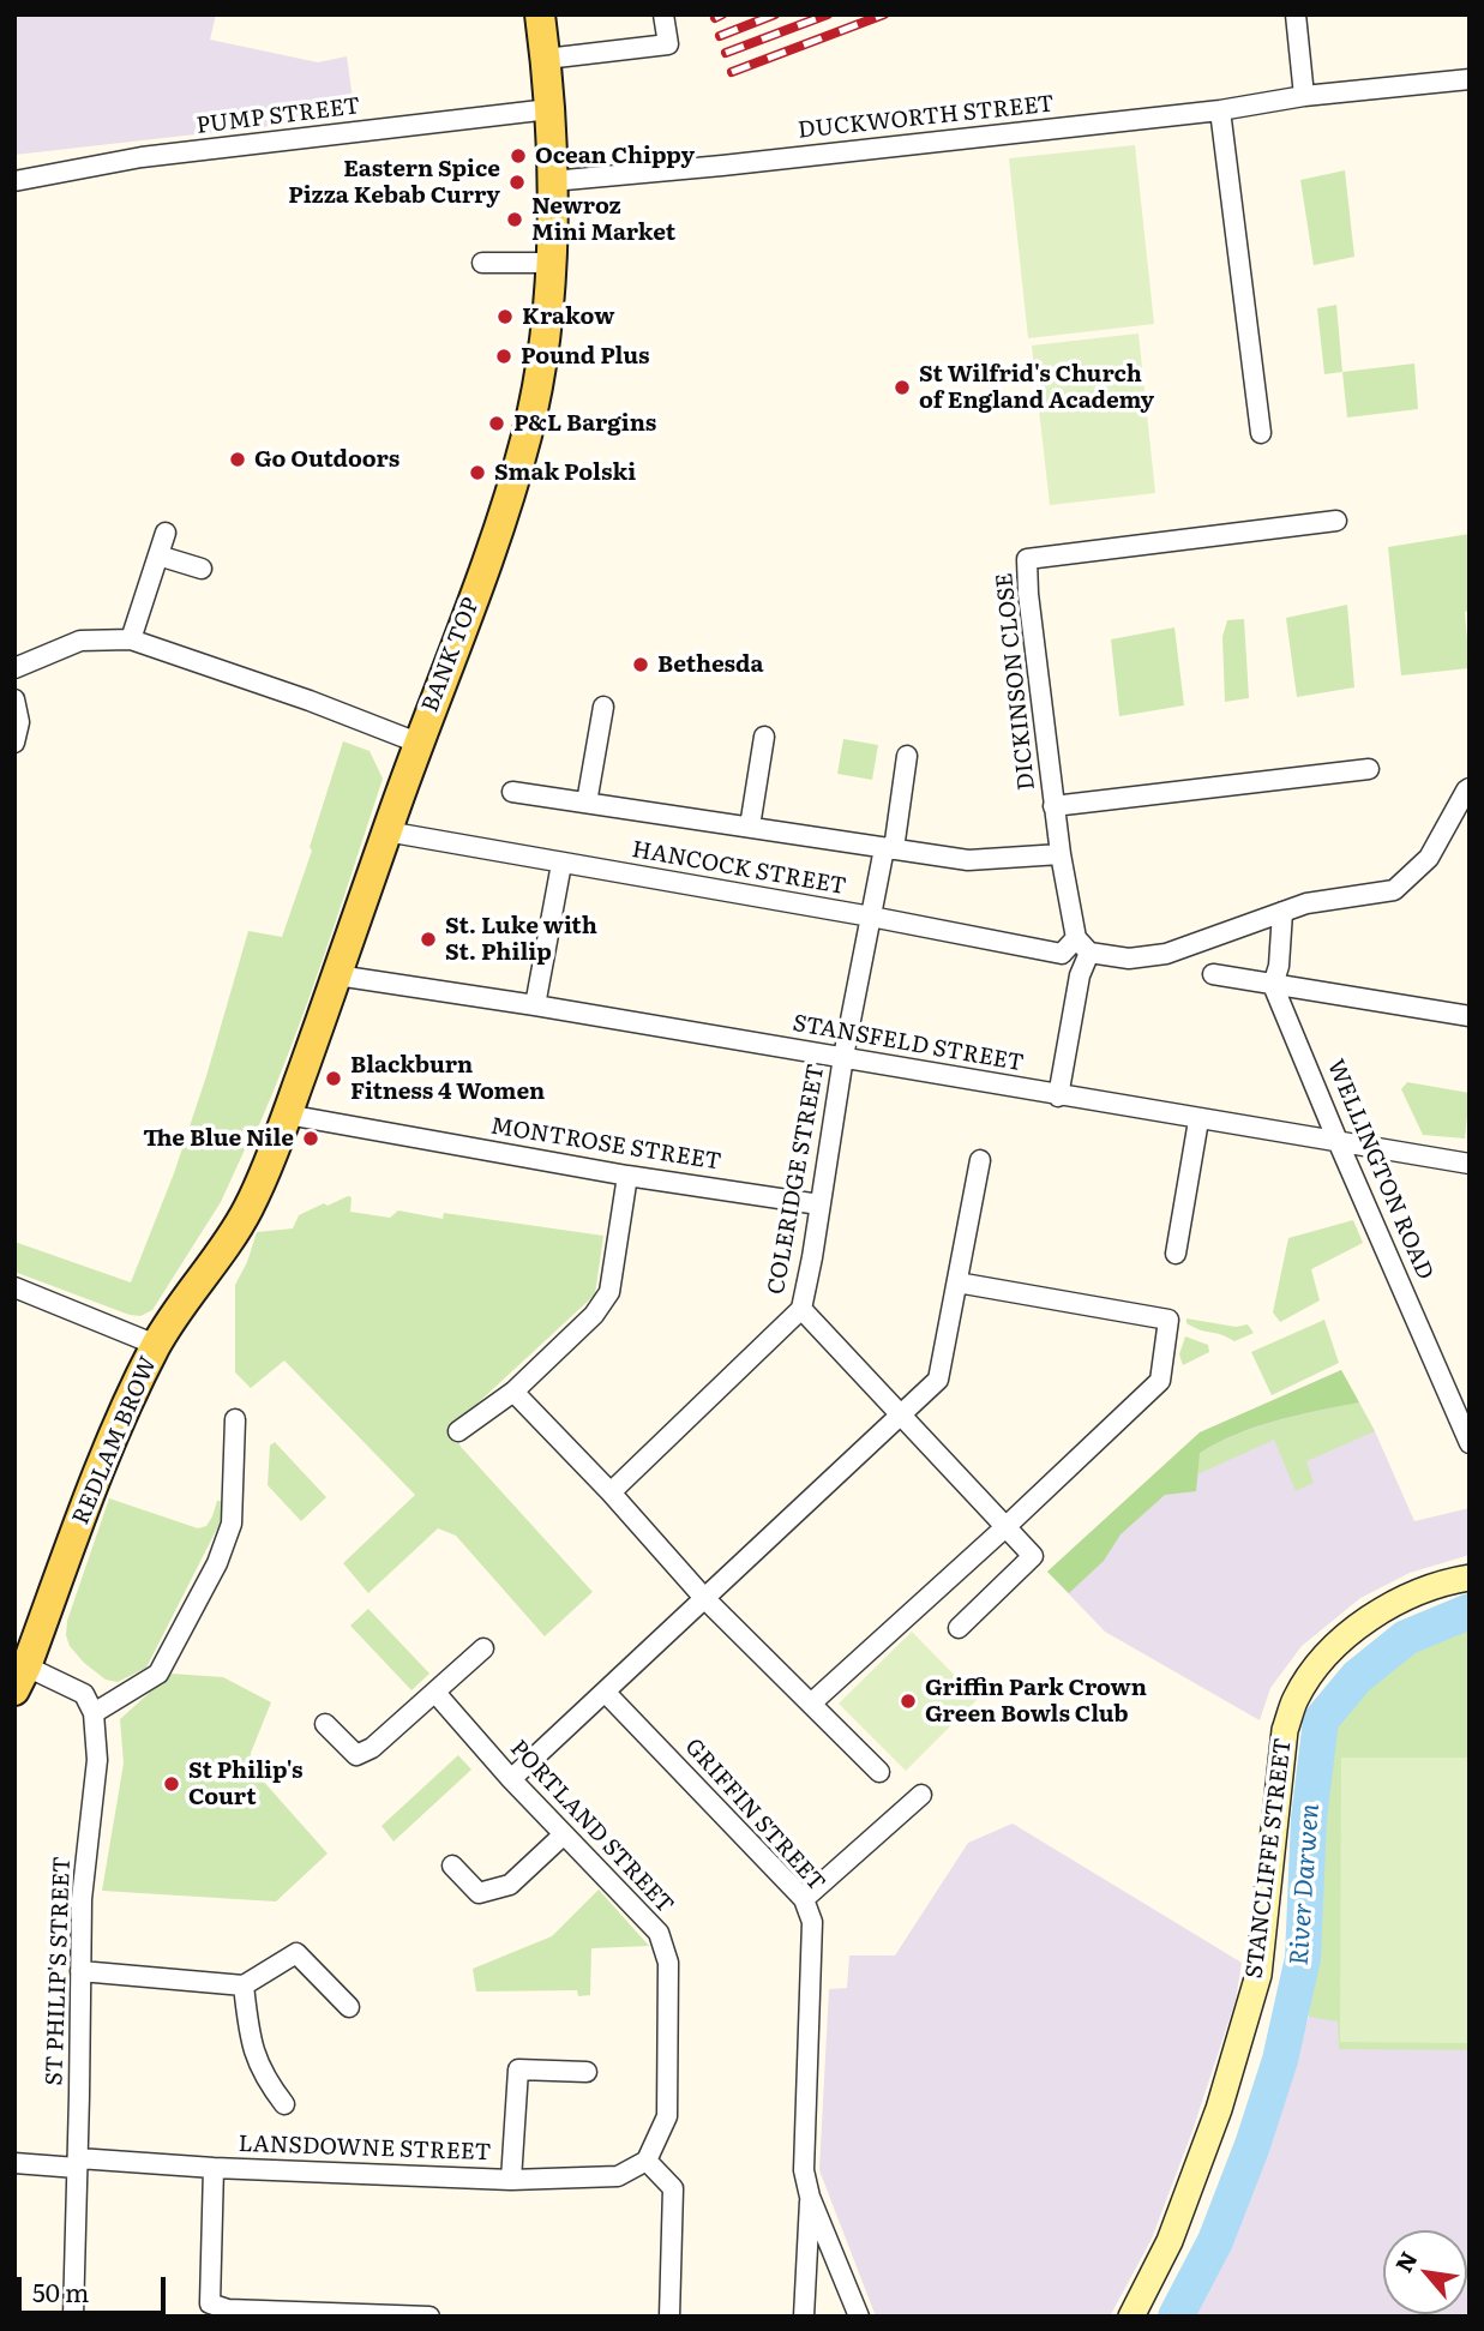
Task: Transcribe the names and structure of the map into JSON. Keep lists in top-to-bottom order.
{
  "streets": {
    "main road": ["BANK TOP", "REDLAM BROW", "STANCLIFFE STREET"],
    "street": [
      "PUMP STREET",
      "DUCKWORTH STREET",
      "DICKINSON CLOSE",
      "HANCOCK STREET",
      "STANSFELD STREET",
      "MONTROSE STREET",
      "WELLINGTON ROAD",
      "COLERIDGE STREET",
      "GRIFFIN STREET",
      "PORTLAND STREET",
      "ST PHILIP'S STREET",
      "LANSDOWNE STREET"
    ]
  },
  "crossings": [
    ["PUMP STREET", "BANK TOP"],
    ["DUCKWORTH STREET", "BANK TOP"],
    ["BANK TOP", "HANCOCK STREET"],
    ["BANK TOP", "STANSFELD STREET"],
    ["BANK TOP", "MONTROSE STREET"],
    ["BANK TOP", "REDLAM BROW"],
    ["DICKINSON CLOSE", "HANCOCK STREET"],
    ["DICKINSON CLOSE", "STANSFELD STREET"],
    ["HANCOCK STREET", "COLERIDGE STREET"],
    ["STANSFELD STREET", "WELLINGTON ROAD"],
    ["STANSFELD STREET", "COLERIDGE STREET"],
    ["MONTROSE STREET", "COLERIDGE STREET"],
    ["MONTROSE STREET", "REDLAM BROW"],
    ["PORTLAND STREET", "LANSDOWNE STREET"],
    ["ST PHILIP'S STREET", "LANSDOWNE STREET"]
  ],
  "water": ["River Darwen"],
  "places": [
    "Ocean Chippy",
    "Eastern Spice Pizza Kebab Curry",
    "Newroz Mini Market",
    "Krakow",
    "Pound Plus",
    "St Wilfrid's Church of England Academy",
    "P&L Bargins",
    "Go Outdoors",
    "Smak Polski",
    "Bethesda",
    "St. Luke with St. Philip",
    "Blackburn Fitness 4 Women",
    "The Blue Nile",
    "Griffin Park Crown Green Bowls Club",
    "St Philip's Court"
  ],
  "scale_bar": "50 m",
  "north": "top left"
}
